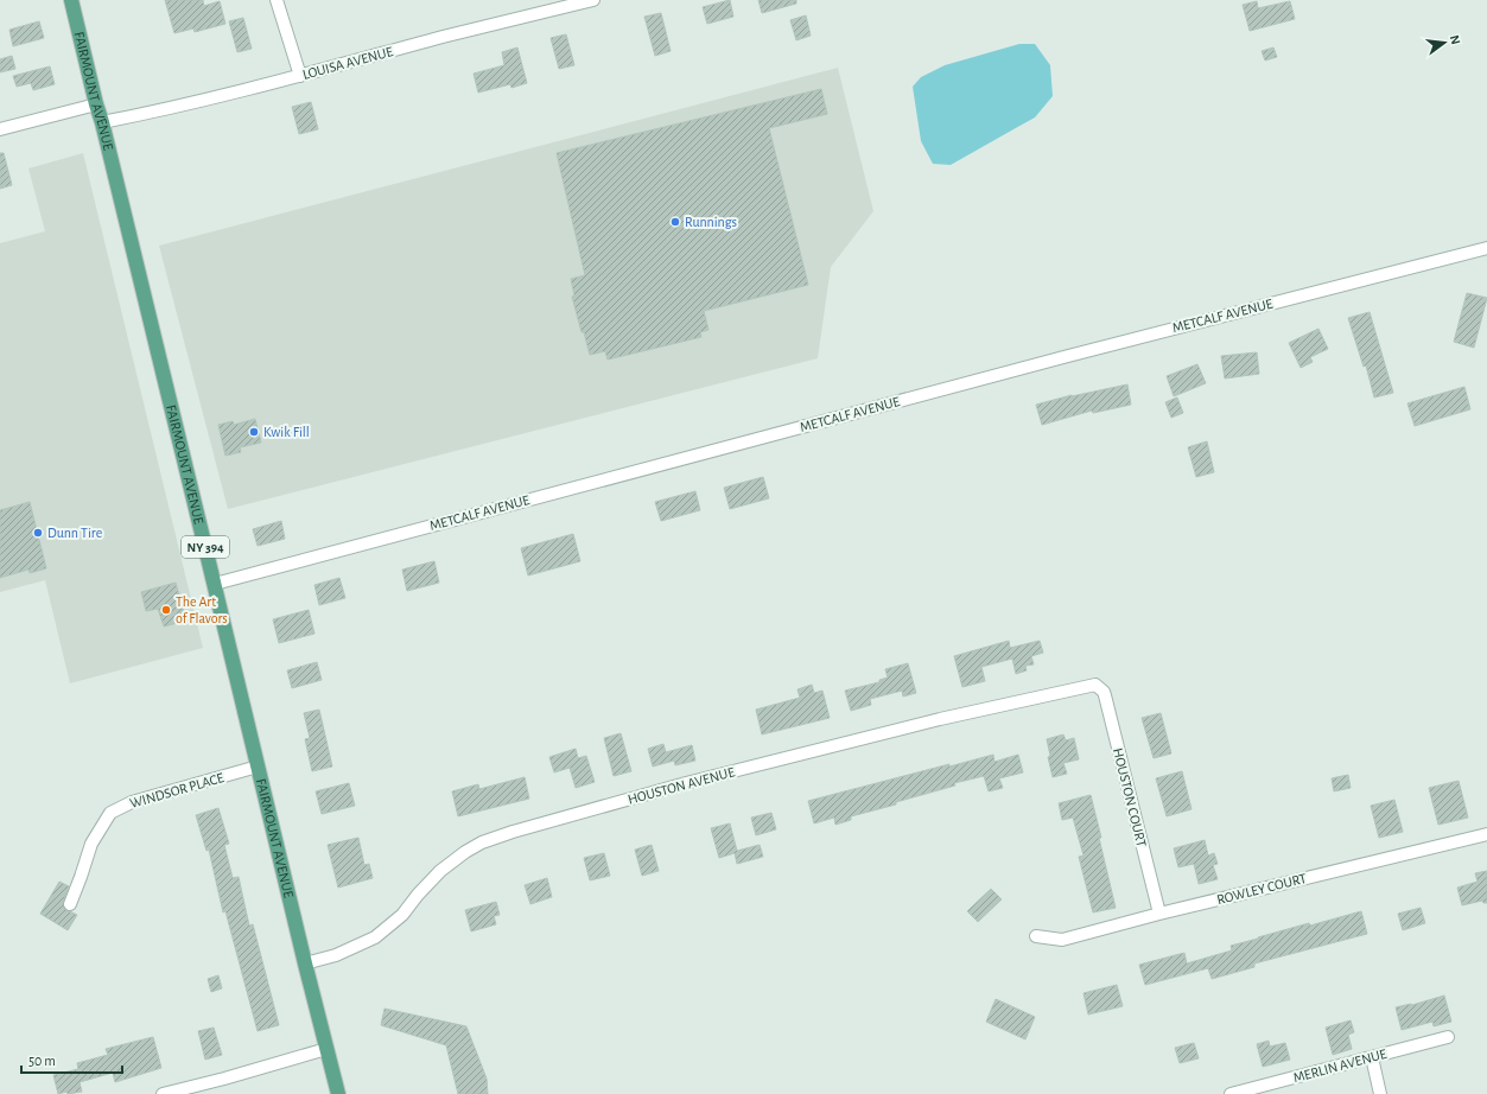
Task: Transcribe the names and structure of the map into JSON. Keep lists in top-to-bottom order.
{
  "streets": {
    "main road": ["FAIRMOUNT AVENUE", "NY 394"],
    "street": [
      "LOUISA AVENUE",
      "METCALF AVENUE",
      "HOUSTON AVENUE",
      "WINDSOR PLACE",
      "HOUSTON COURT",
      "ROWLEY COURT",
      "MERLIN AVENUE"
    ]
  },
  "crossings": [
    ["LOUISA AVENUE", "FAIRMOUNT AVENUE"],
    ["FAIRMOUNT AVENUE", "METCALF AVENUE"],
    ["FAIRMOUNT AVENUE", "HOUSTON AVENUE"],
    ["FAIRMOUNT AVENUE", "WINDSOR PLACE"],
    ["HOUSTON AVENUE", "HOUSTON COURT"],
    ["HOUSTON COURT", "ROWLEY COURT"]
  ],
  "places": [
    "Runnings",
    "Kwik Fill",
    "Dunn Tire",
    "The Art of Flavors"
  ],
  "scale_bar": "50 m",
  "north": "right"
}
